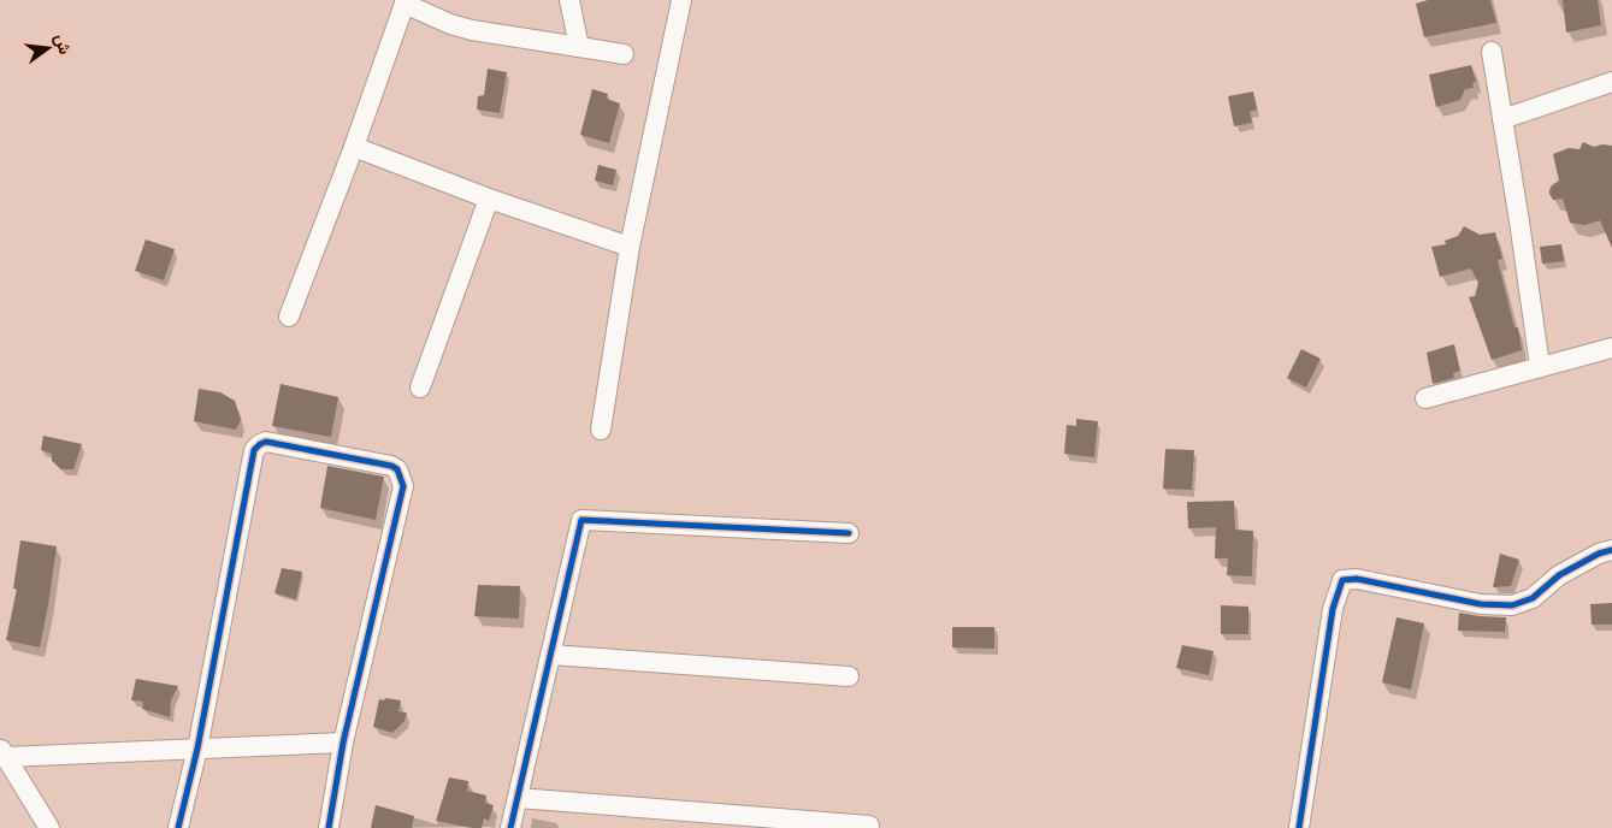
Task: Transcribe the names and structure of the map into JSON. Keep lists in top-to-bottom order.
{
  "north": "right"
}
